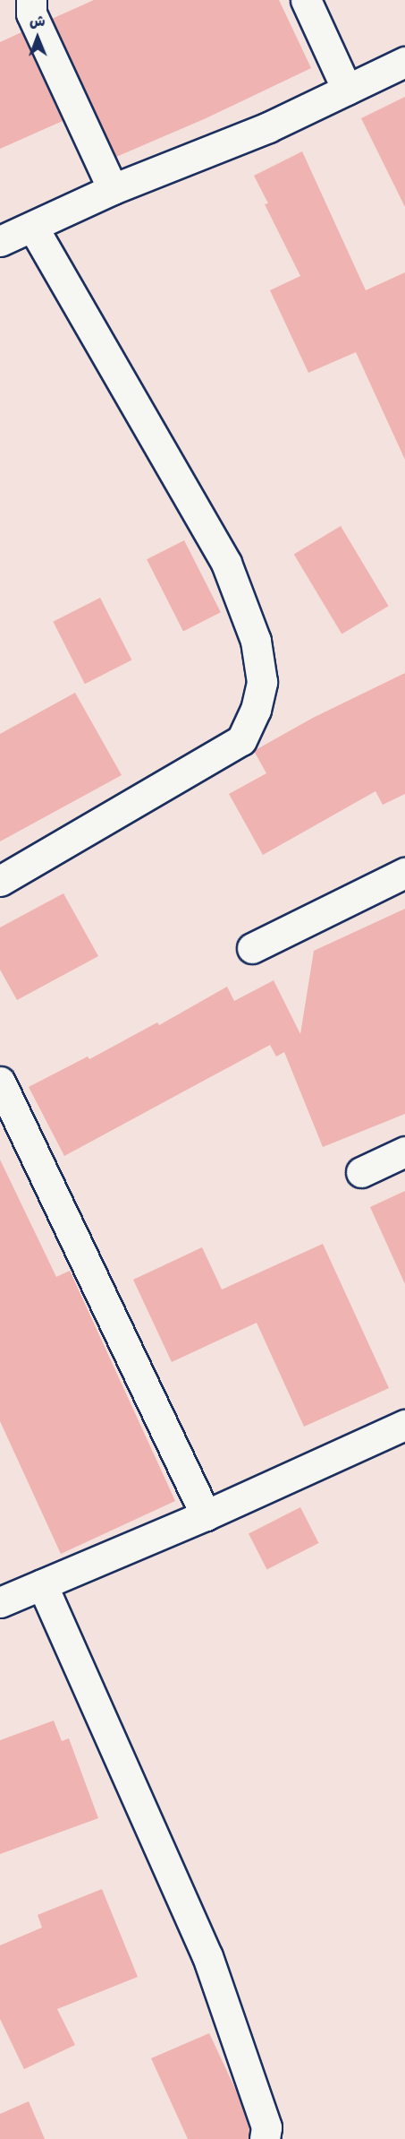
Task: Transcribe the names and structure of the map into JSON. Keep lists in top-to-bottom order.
{
  "north": "top"
}
